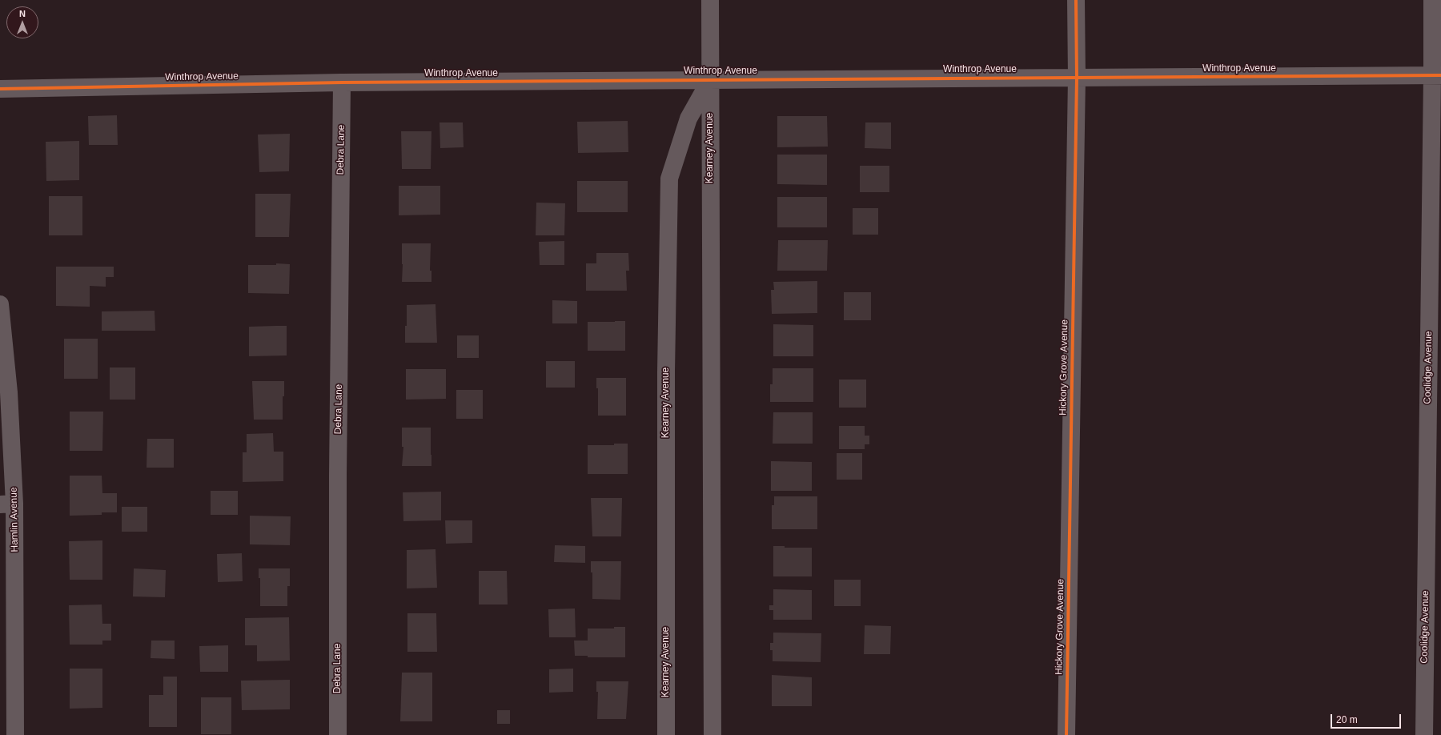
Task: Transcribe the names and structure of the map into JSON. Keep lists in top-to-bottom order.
{
  "streets": {
    "street": [
      "Winthrop Avenue",
      "Kearney Avenue",
      "Debra Lane",
      "Hickory Grove Avenue",
      "Coolidge Avenue",
      "Hamlin Avenue"
    ]
  },
  "crossings": [
    ["Winthrop Avenue", "Kearney Avenue"],
    ["Winthrop Avenue", "Debra Lane"],
    ["Winthrop Avenue", "Hickory Grove Avenue"],
    ["Winthrop Avenue", "Coolidge Avenue"]
  ],
  "scale_bar": "20 m",
  "north": "top"
}
